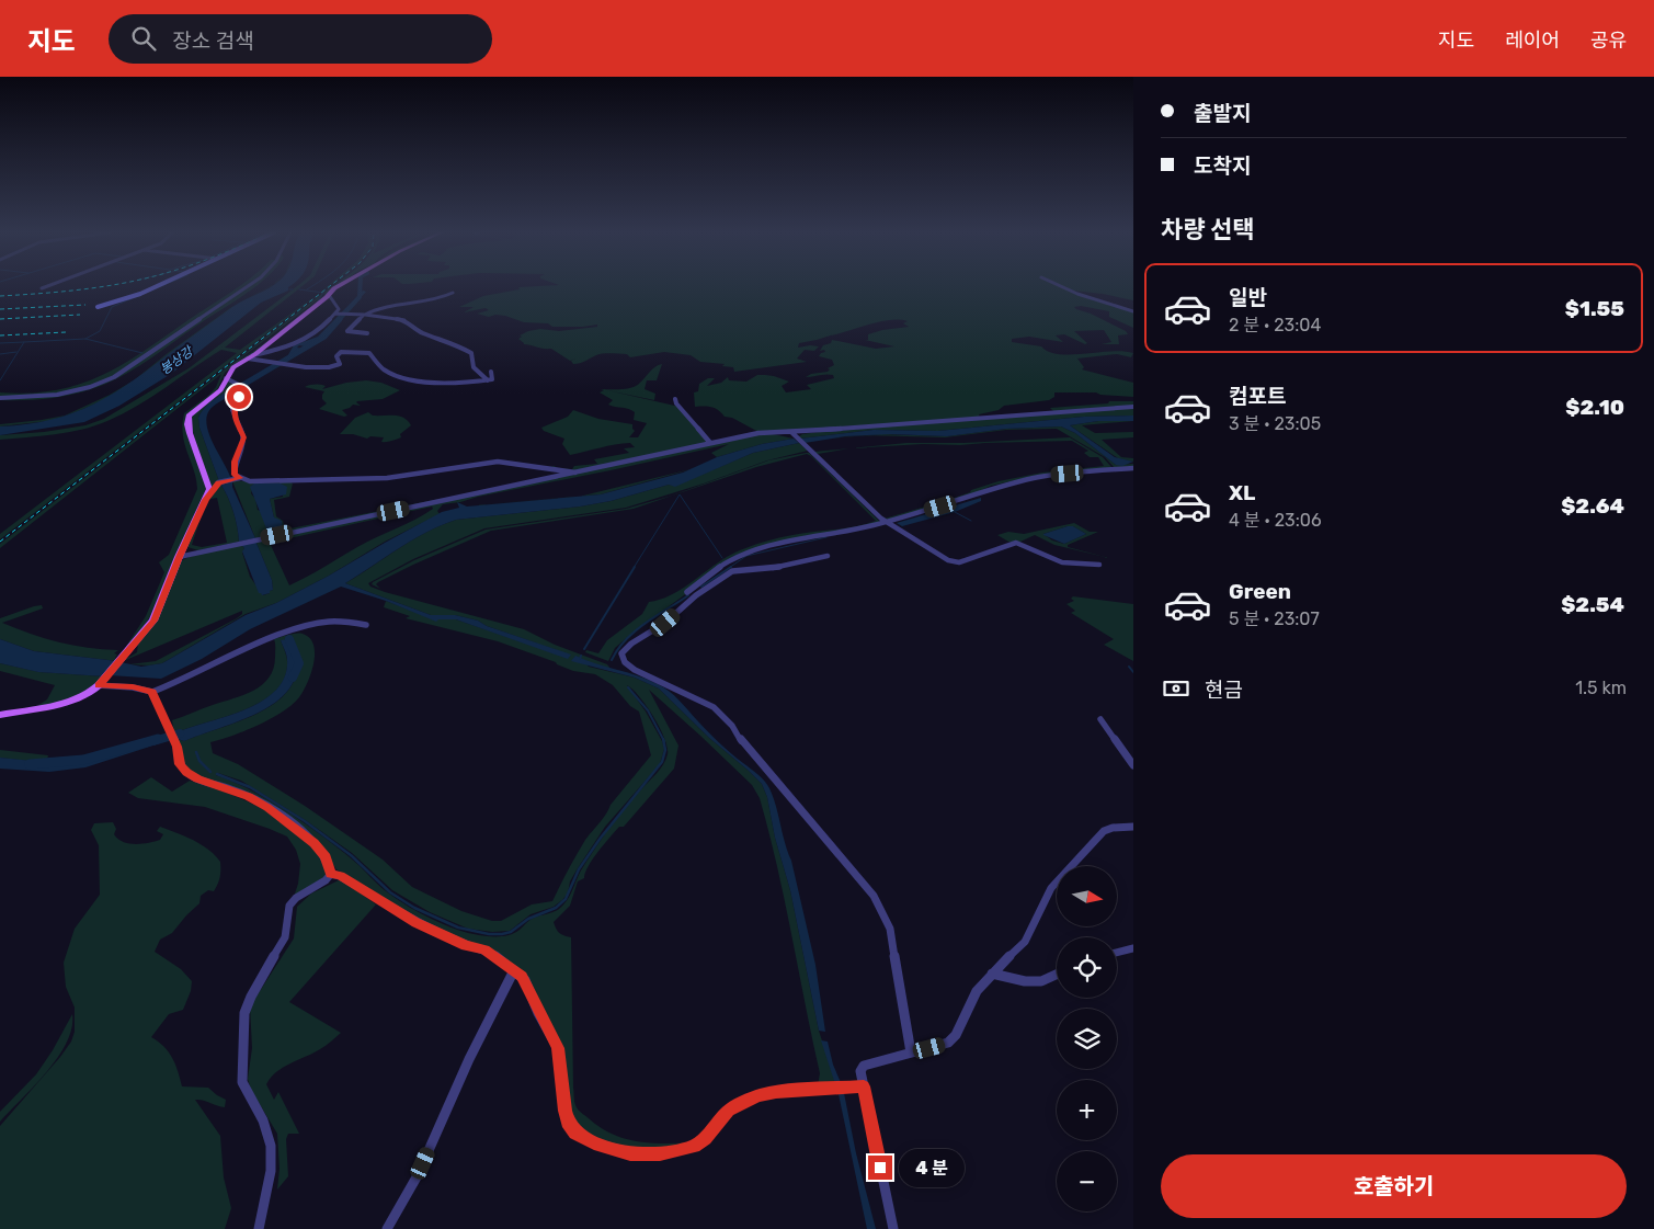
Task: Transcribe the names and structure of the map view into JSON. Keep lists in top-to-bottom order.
{
  "water": ["봉상강"],
  "north": "right",
  "page": {
    "header": "지도",
    "search": "장소 검색",
    "nav": ["지도", "레이어", "공유"],
    "banner": ["출발지", "도착지"],
    "heading": "차량 선택",
    "list": [
      {
        "name": "일반",
        "note": "2 분 · 23:04",
        "value": "$1.55"
      },
      {
        "name": "컴포트",
        "note": "3 분 · 23:05",
        "value": "$2.10"
      },
      {
        "name": "XL",
        "note": "4 분 · 23:06",
        "value": "$2.64"
      },
      {
        "name": "Green",
        "note": "5 분 · 23:07",
        "value": "$2.54"
      }
    ],
    "pay": ["현금", "1.5 km"],
    "map_buttons": ["+", "−"],
    "buttons": "호출하기",
    "bubble": "4 분"
  }
}
